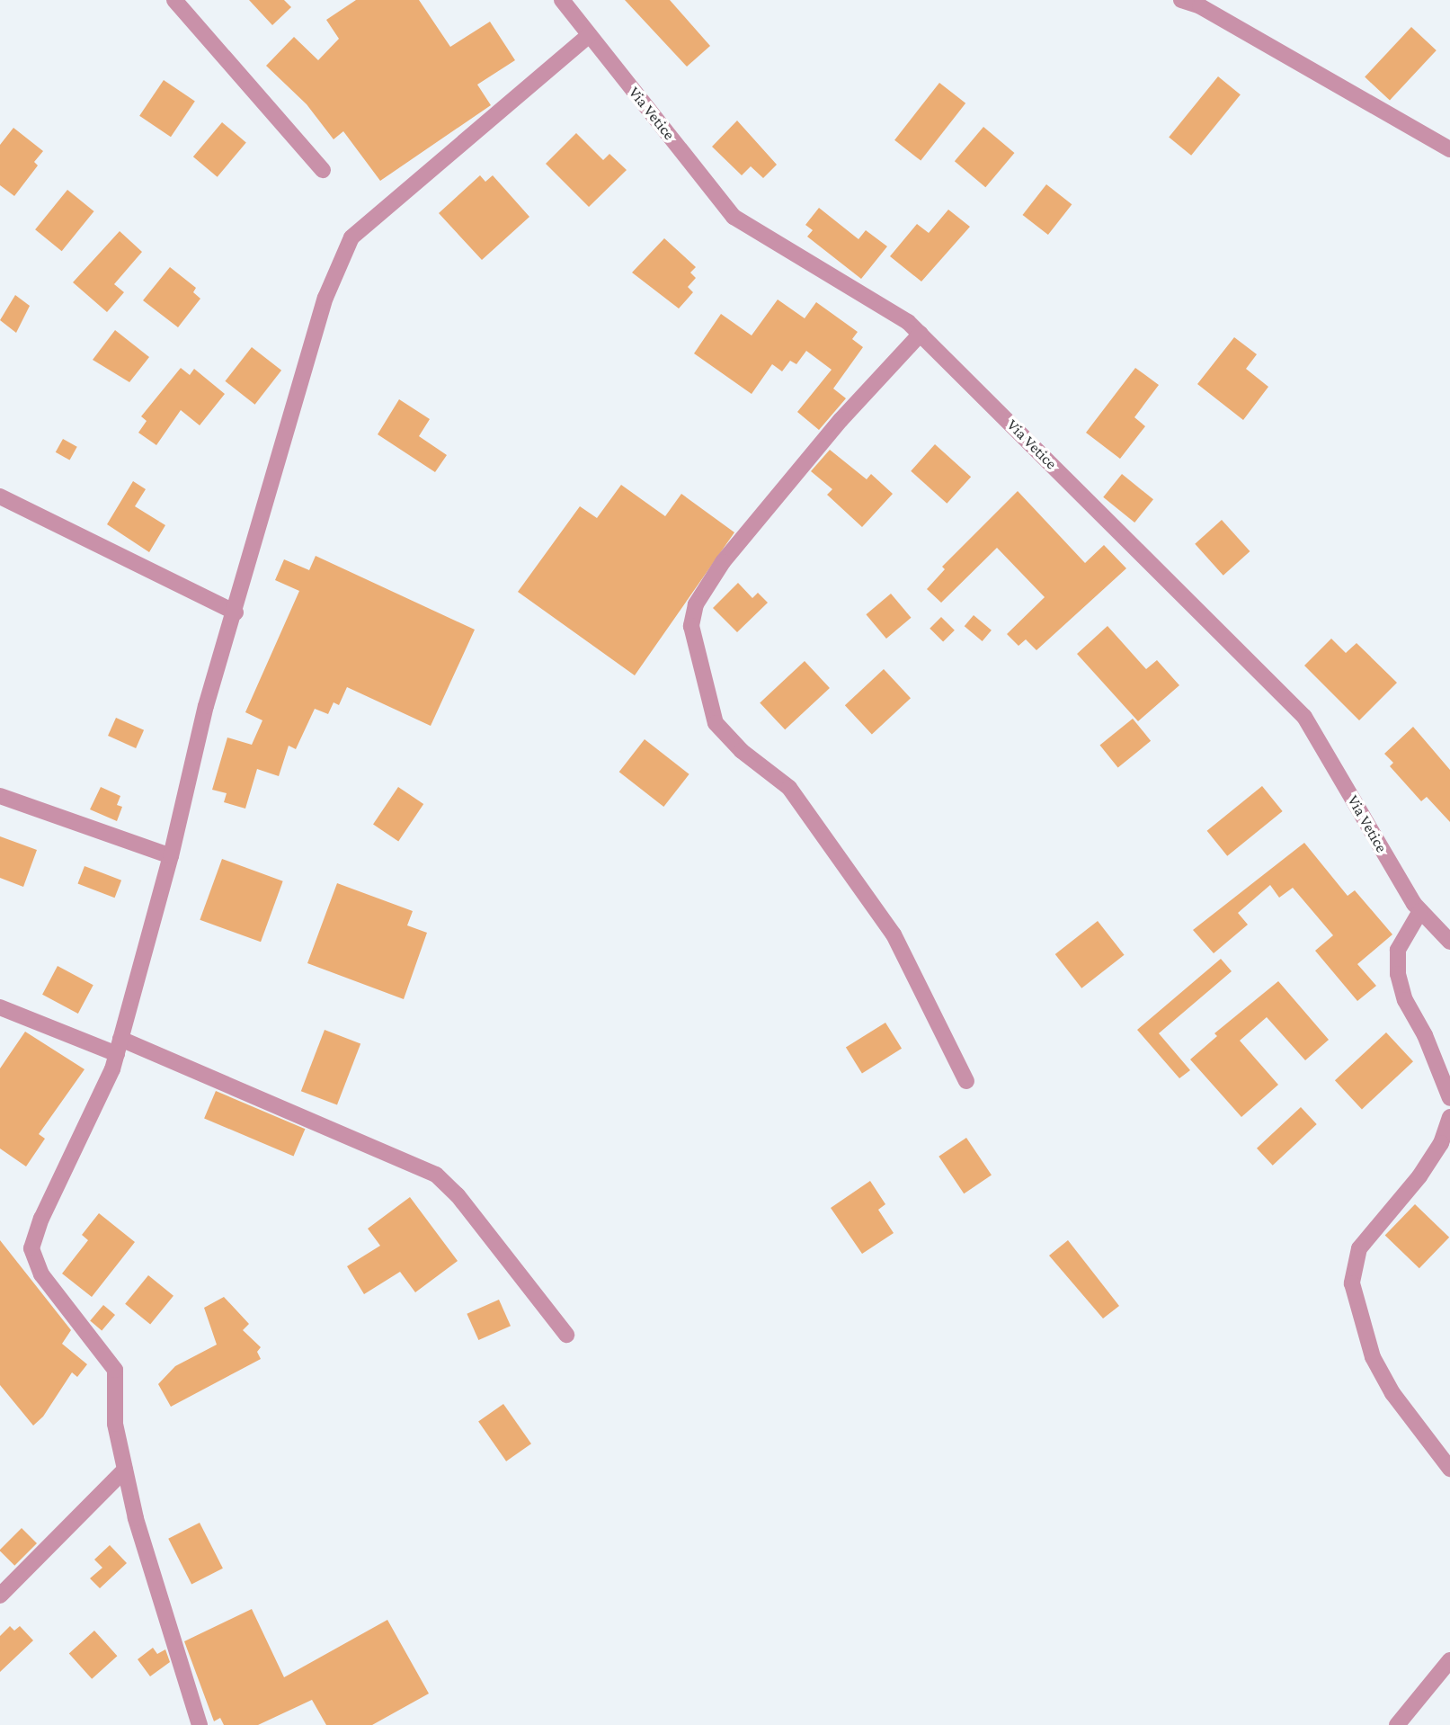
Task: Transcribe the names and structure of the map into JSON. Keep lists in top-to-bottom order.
{
  "streets": {
    "street": ["Via Vetice"]
  }
}
